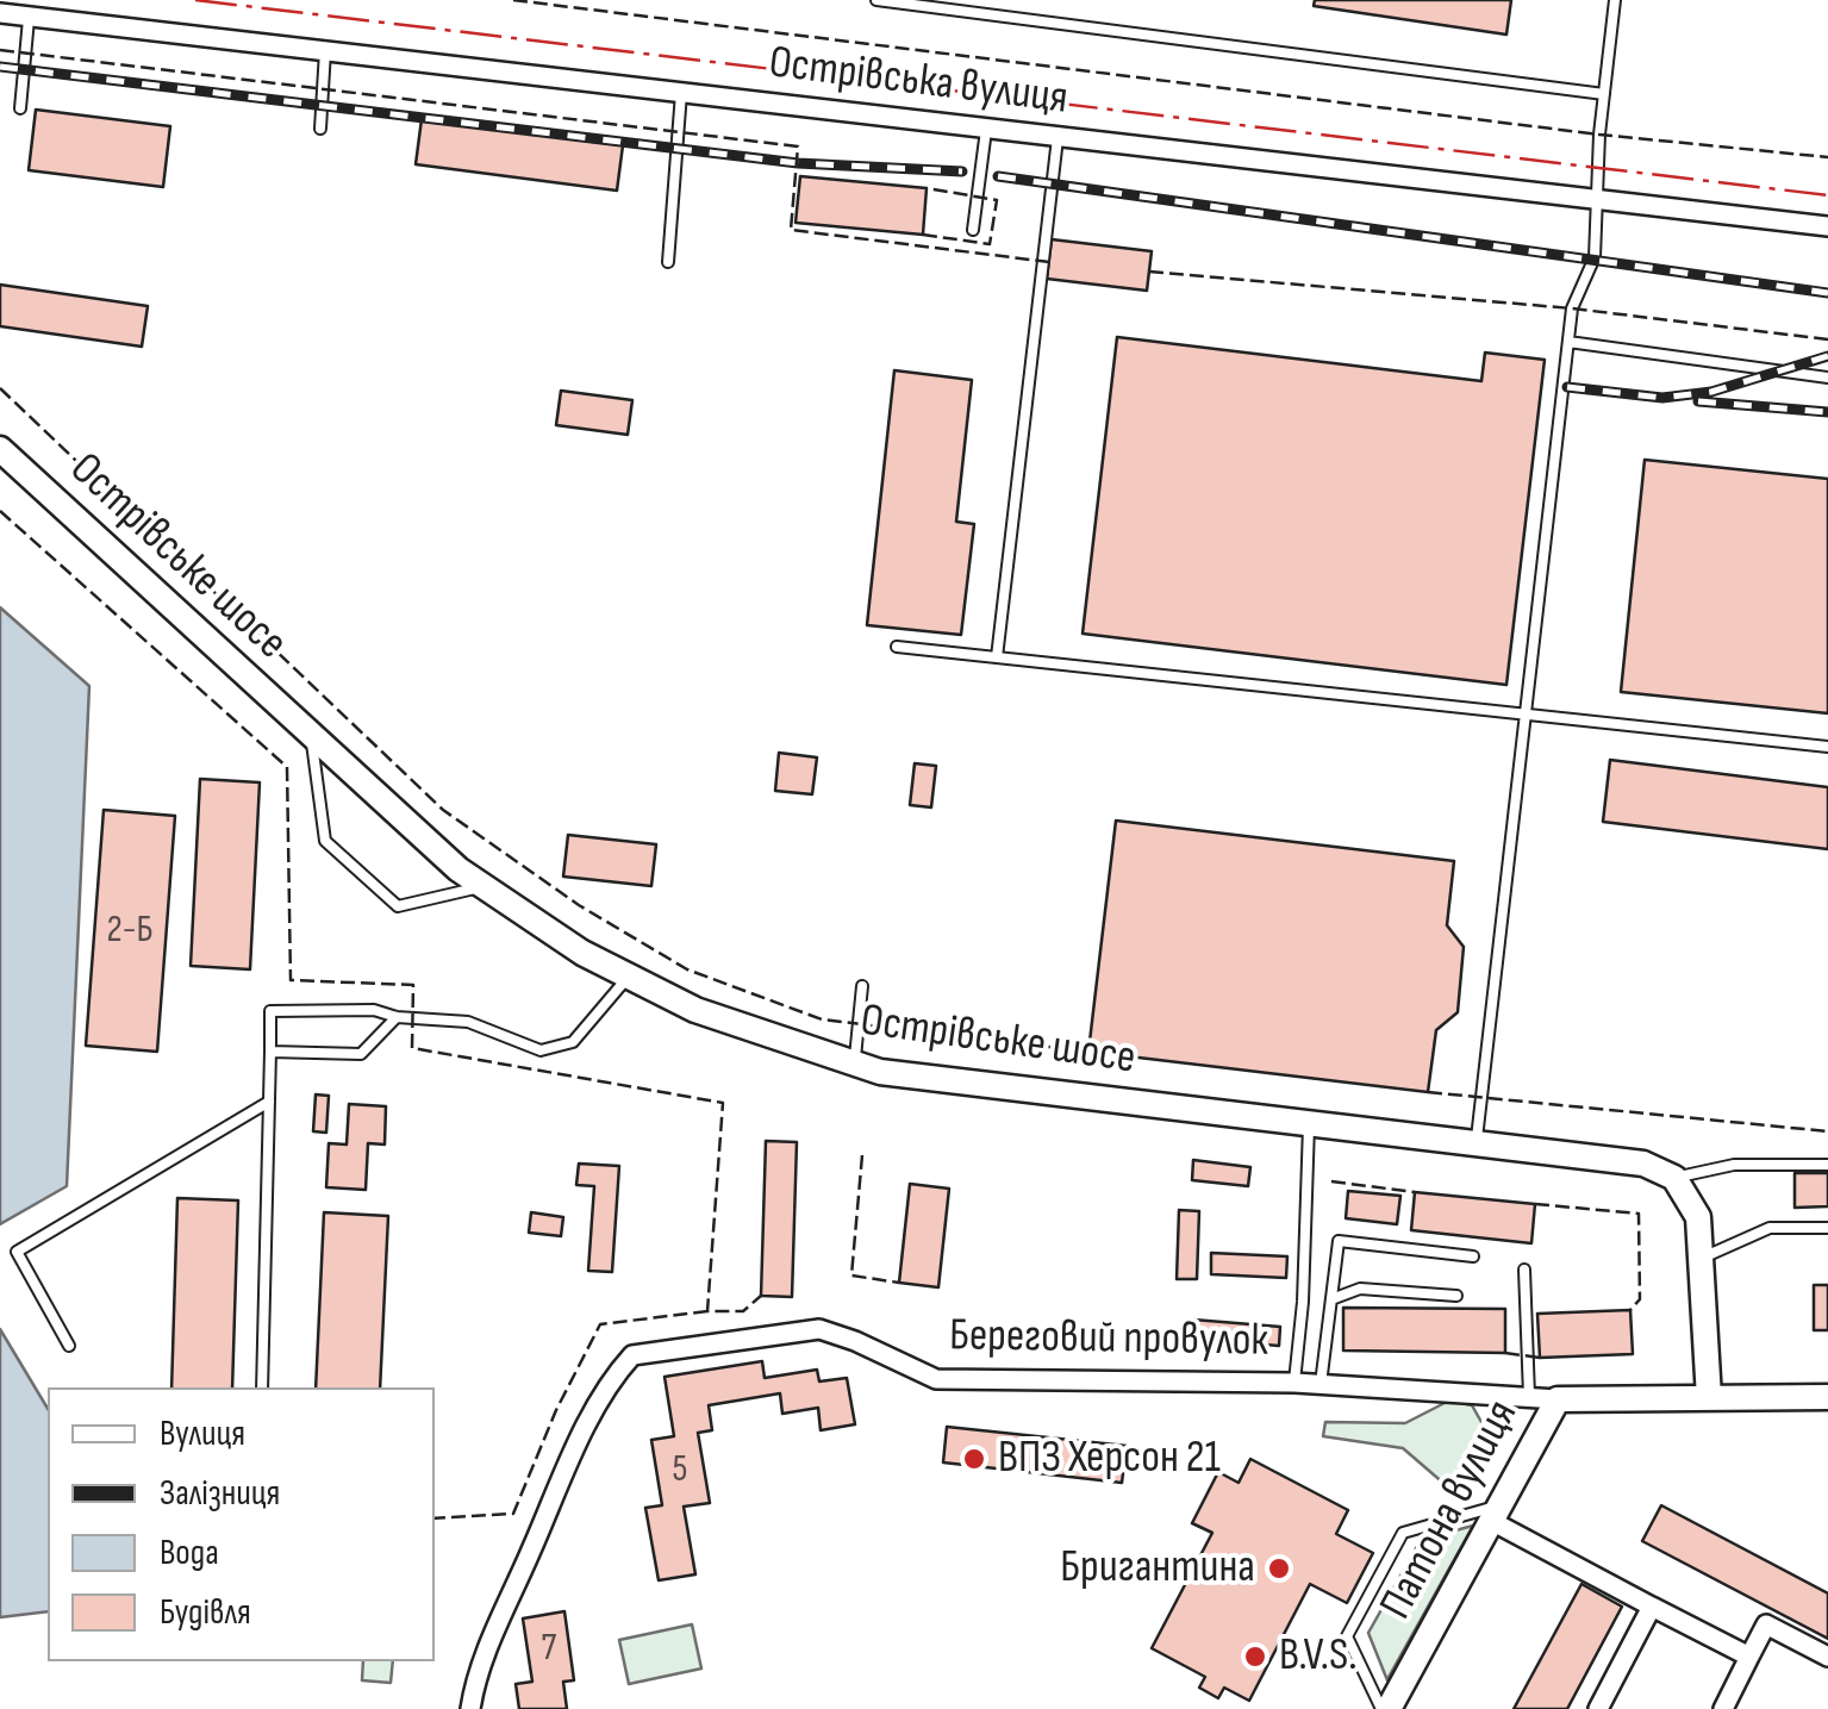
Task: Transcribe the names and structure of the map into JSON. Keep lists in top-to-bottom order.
{
  "streets": {
    "street": [
      "Острівська вулиця",
      "Острівське шосе",
      "Береговий провулок",
      "Патона вулиця"
    ]
  },
  "crossings": [
    ["Береговий провулок", "Патона вулиця"]
  ],
  "places": ["ВПЗ Херсон 21", "Бригантина", "B.V.S."],
  "house_numbers": ["2-Б", "5", "7"],
  "legend": [
    "Вулиця",
    "Залізниця",
    "Вода",
    "Будівля"
  ]
}
